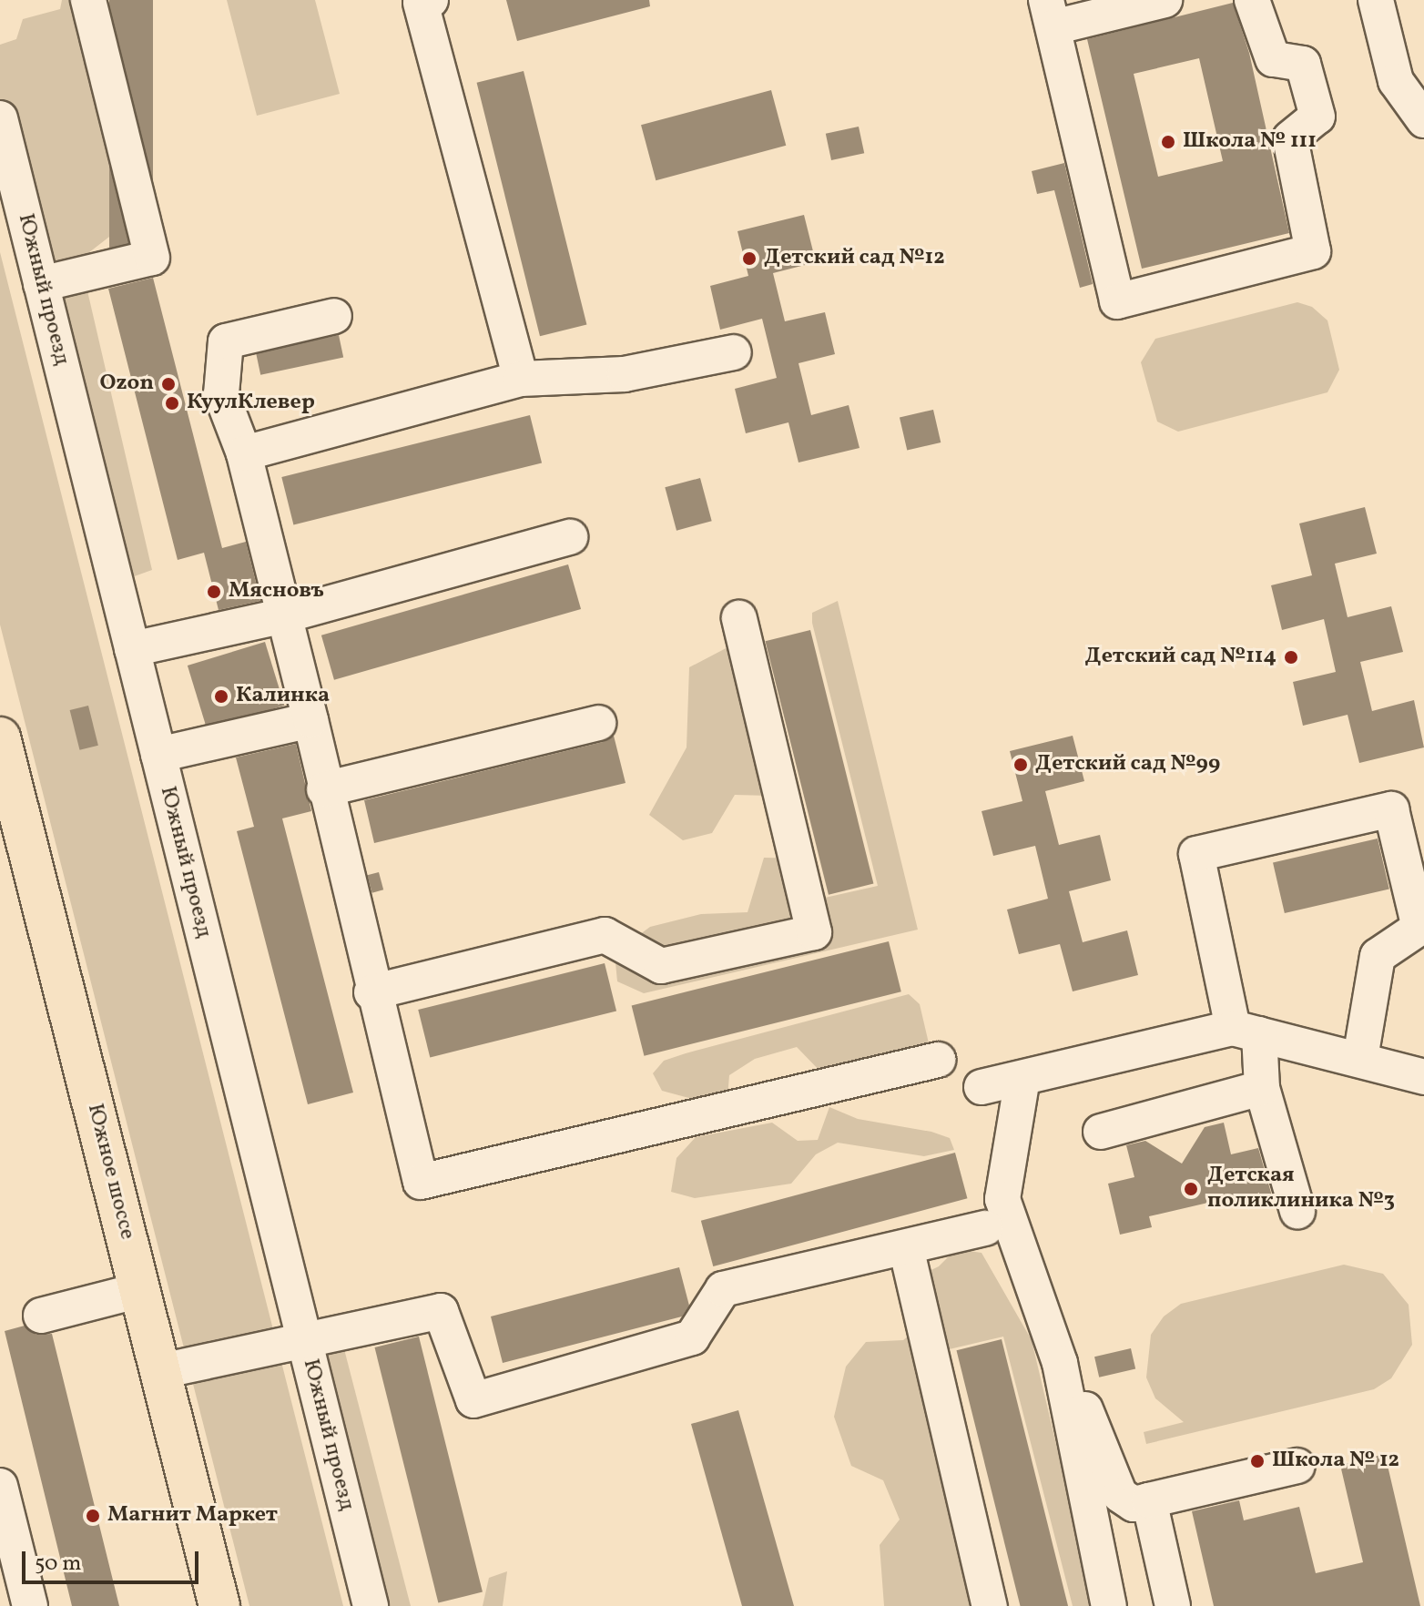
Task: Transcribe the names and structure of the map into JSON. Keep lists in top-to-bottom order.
{
  "streets": {
    "main road": ["Южное шоссе"],
    "street": ["Южный проезд"]
  },
  "places": [
    "Школа № 111",
    "Детский сад №12",
    "Ozon",
    "КуулКлевер",
    "Мясновъ",
    "Детский сад №114",
    "Калинка",
    "Детский сад №99",
    "Детская поликлиника №3",
    "Школа № 12",
    "Магнит Маркет"
  ],
  "scale_bar": "50 m"
}
